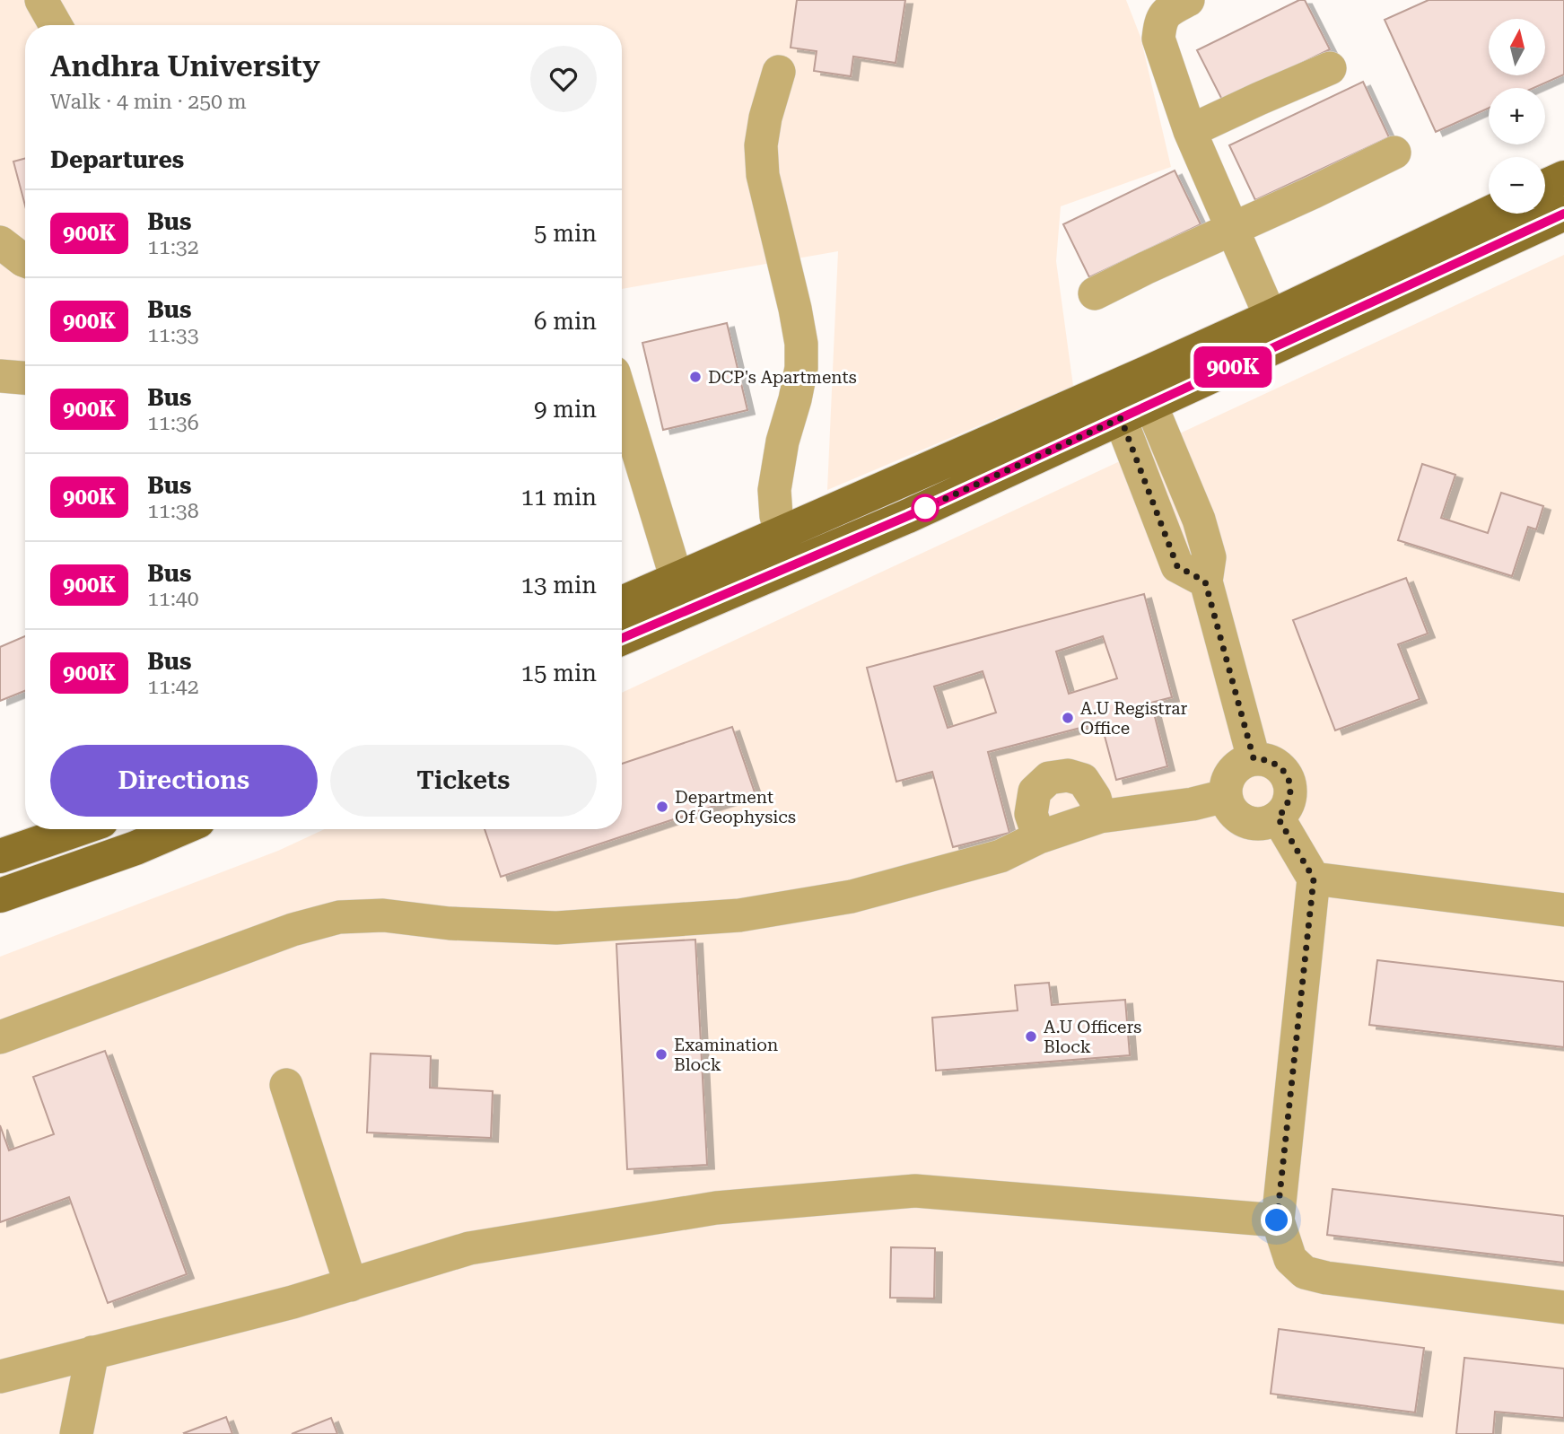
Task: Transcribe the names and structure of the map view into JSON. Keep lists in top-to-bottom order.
{
  "places": [
    "DCP's Apartments",
    "A.U Registrar Office",
    "Department Of Geophysics",
    "A.U Officers Block",
    "Examination Block"
  ],
  "lines": ["bus line 900K"],
  "north": "top",
  "page": {
    "on_map": "900K",
    "map_buttons": ["+", "−"],
    "heading": [
      ["Andhra University", "Walk · 4 min · 250 m"],
      "Departures"
    ],
    "list": [
      {
        "mark": "900K",
        "name": "Bus",
        "note": "11:32",
        "value": "5 min"
      },
      {
        "mark": "900K",
        "name": "Bus",
        "note": "11:33",
        "value": "6 min"
      },
      {
        "mark": "900K",
        "name": "Bus",
        "note": "11:36",
        "value": "9 min"
      },
      {
        "mark": "900K",
        "name": "Bus",
        "note": "11:38",
        "value": "11 min"
      },
      {
        "mark": "900K",
        "name": "Bus",
        "note": "11:40",
        "value": "13 min"
      },
      {
        "mark": "900K",
        "name": "Bus",
        "note": "11:42",
        "value": "15 min"
      }
    ],
    "buttons": ["Directions", "Tickets"]
  }
}
